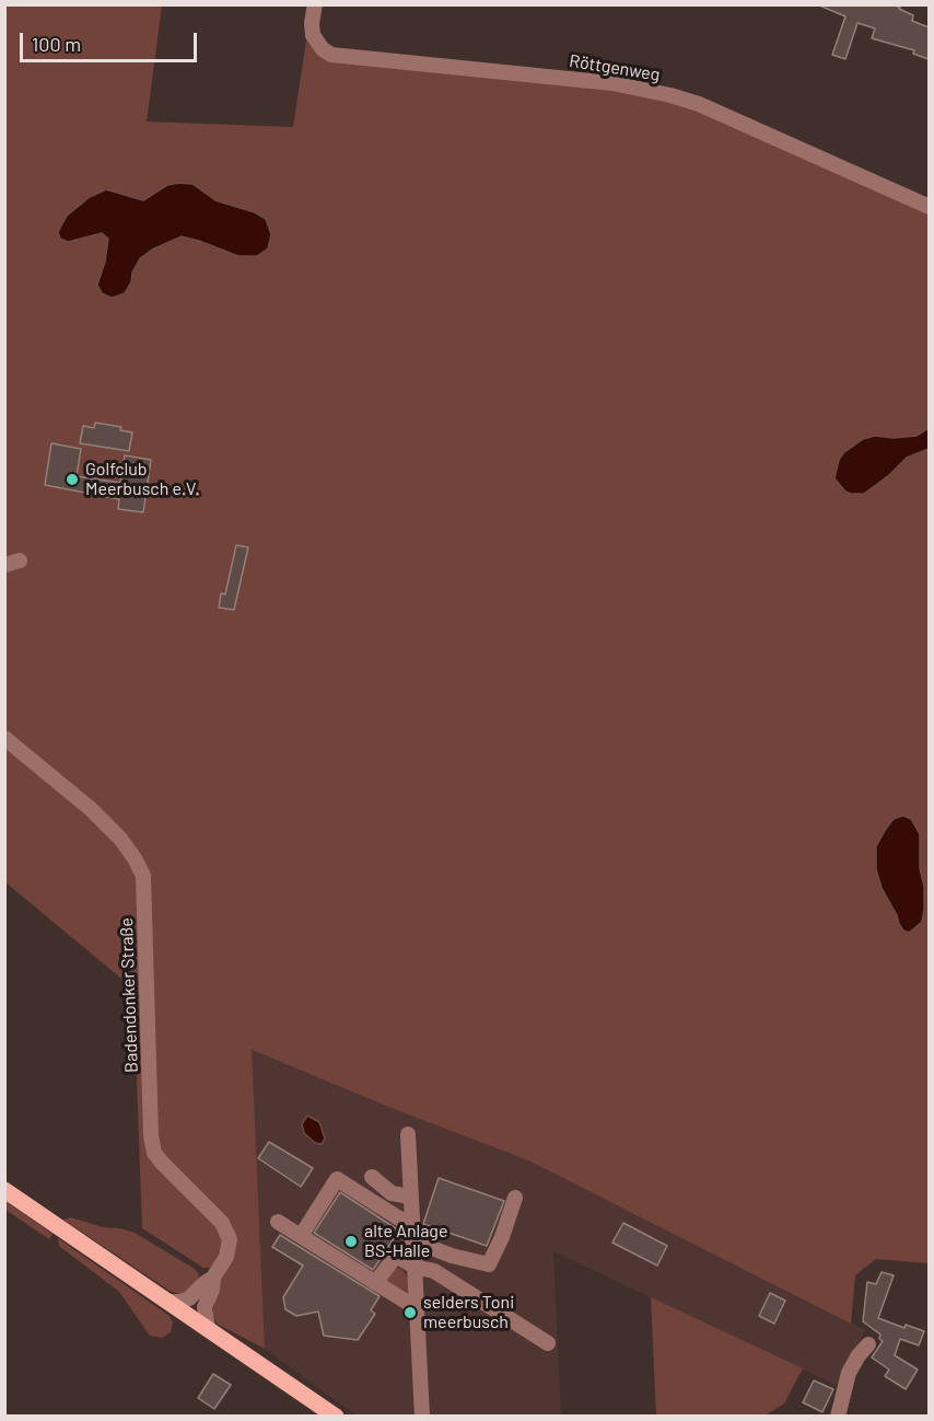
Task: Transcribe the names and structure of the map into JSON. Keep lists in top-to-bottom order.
{
  "streets": {
    "street": ["Röttgenweg", "Badendonker Straße"]
  },
  "places": ["Golfclub Meerbusch e.V.", "alte Anlage BS-Halle", "selders Toni meerbusch"],
  "scale_bar": "100 m"
}
